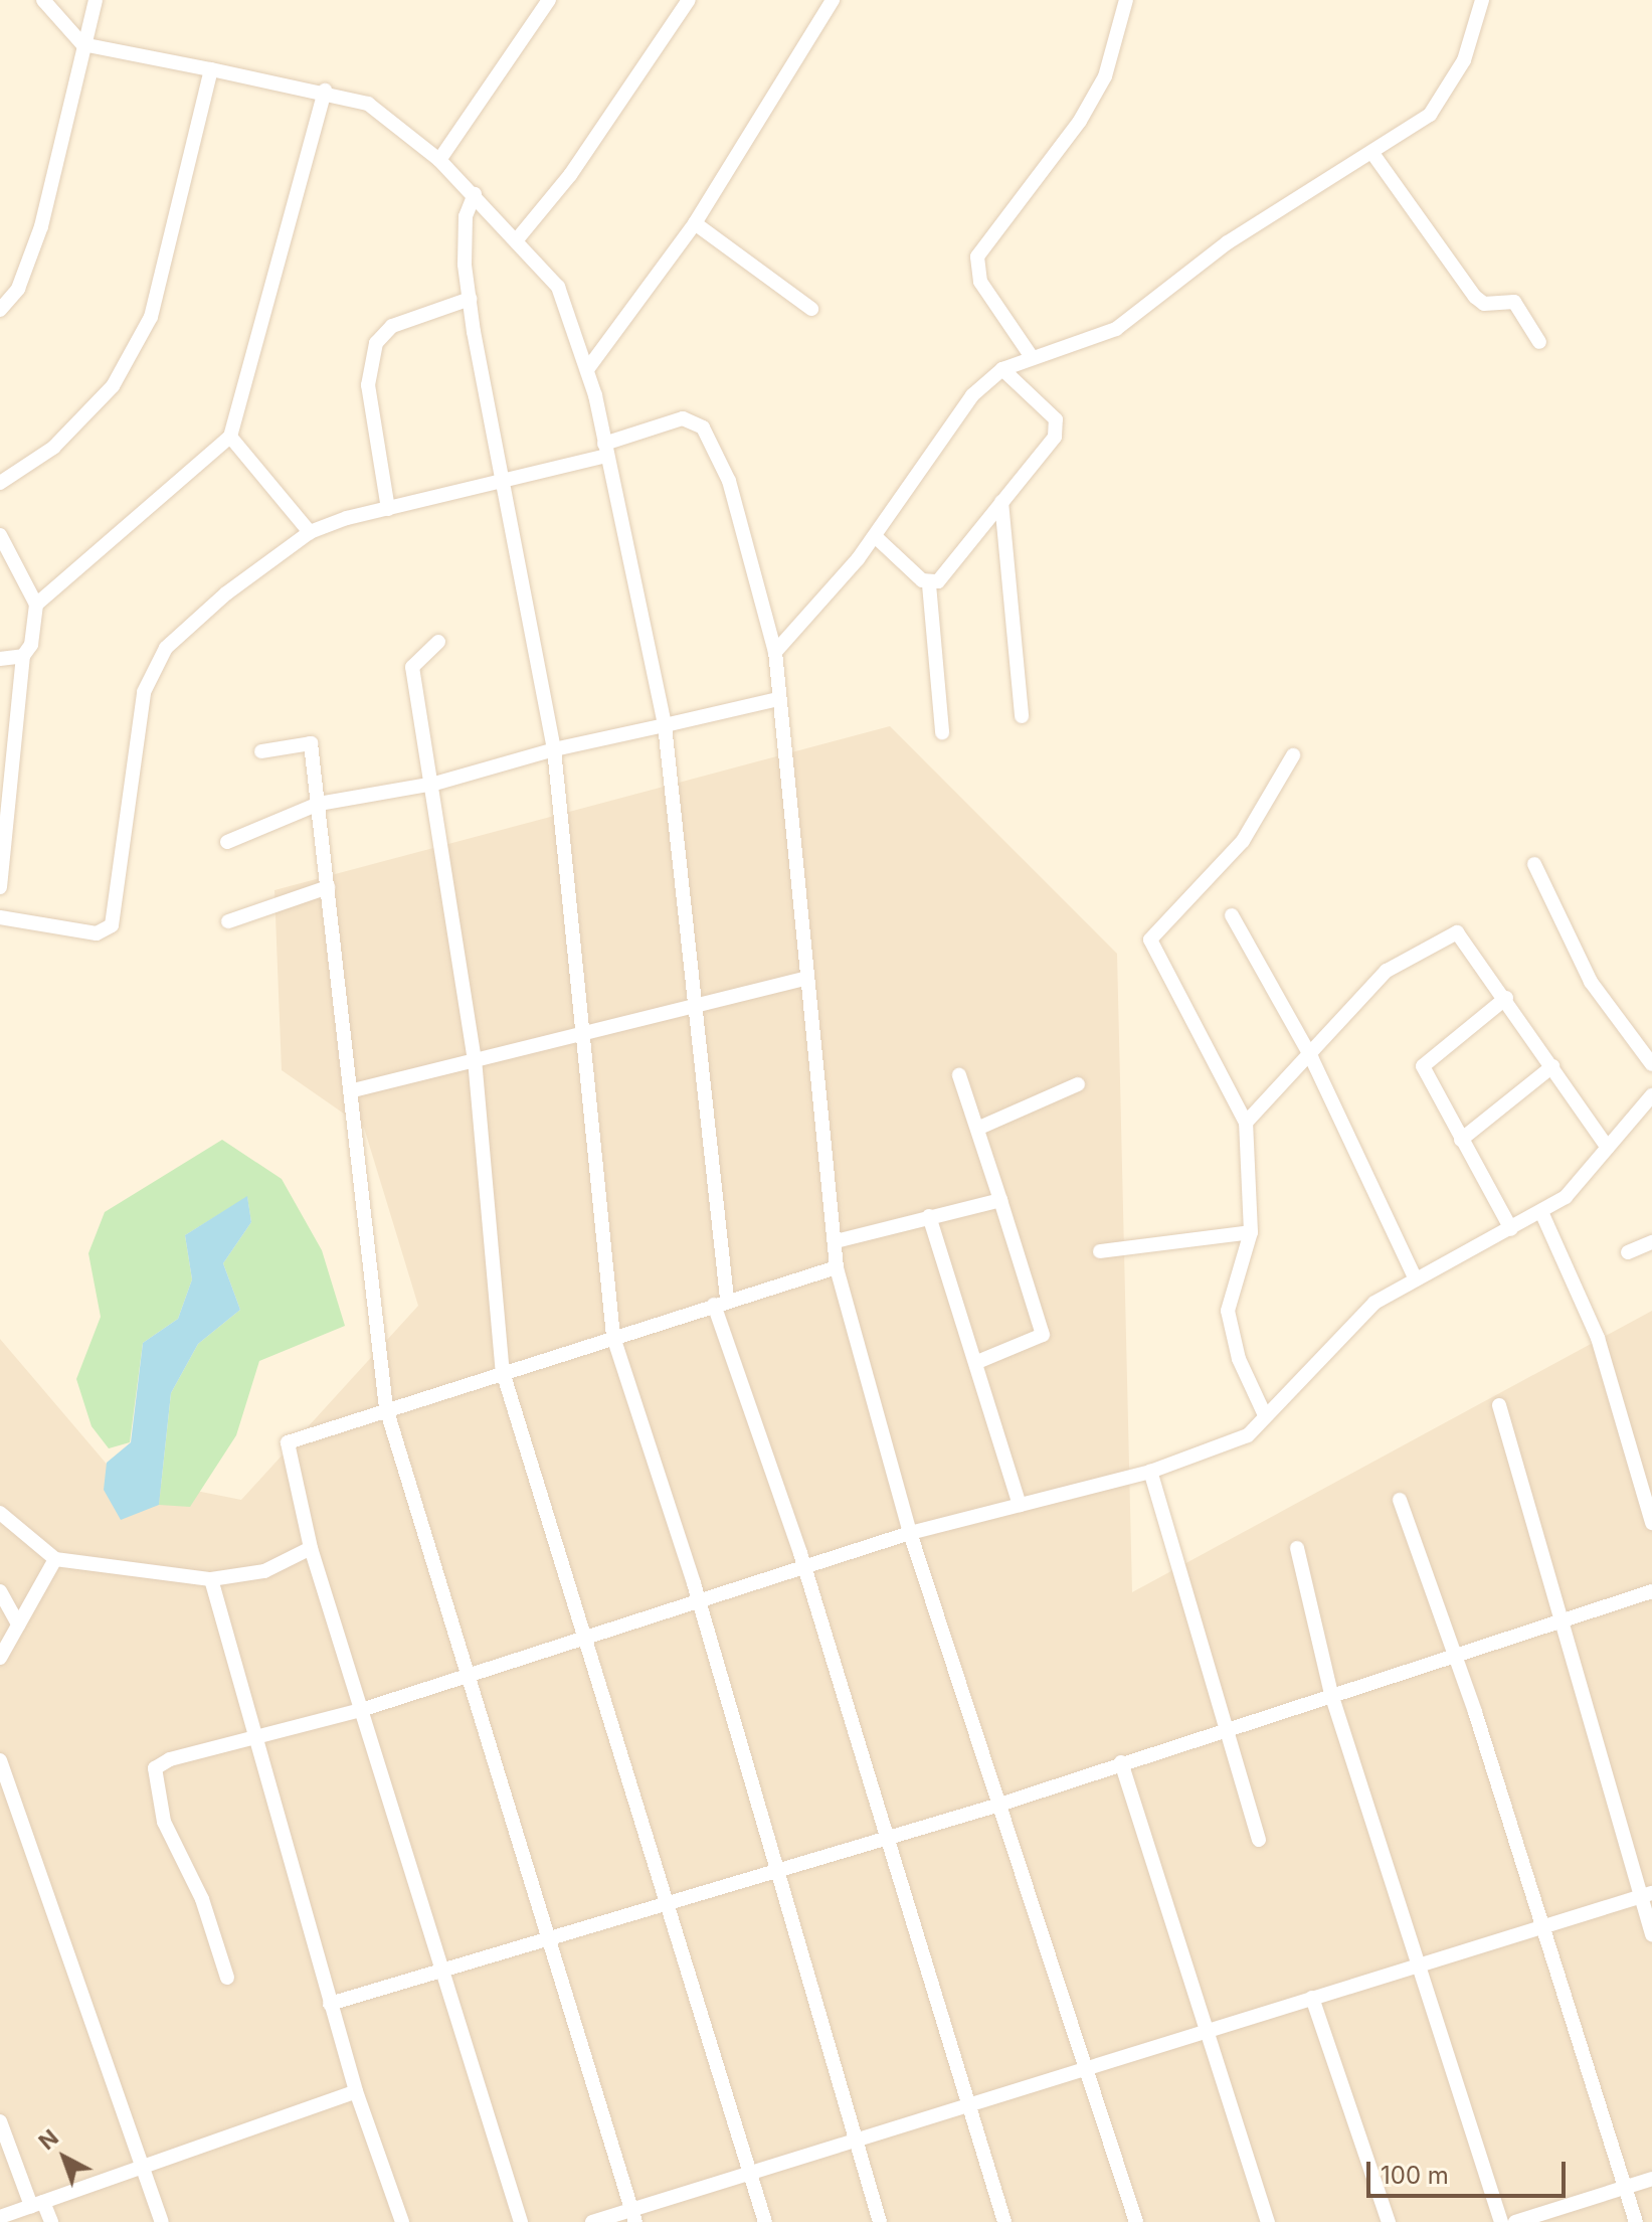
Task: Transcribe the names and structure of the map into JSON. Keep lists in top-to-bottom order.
{
  "scale_bar": "100 m",
  "north": "top left"
}
